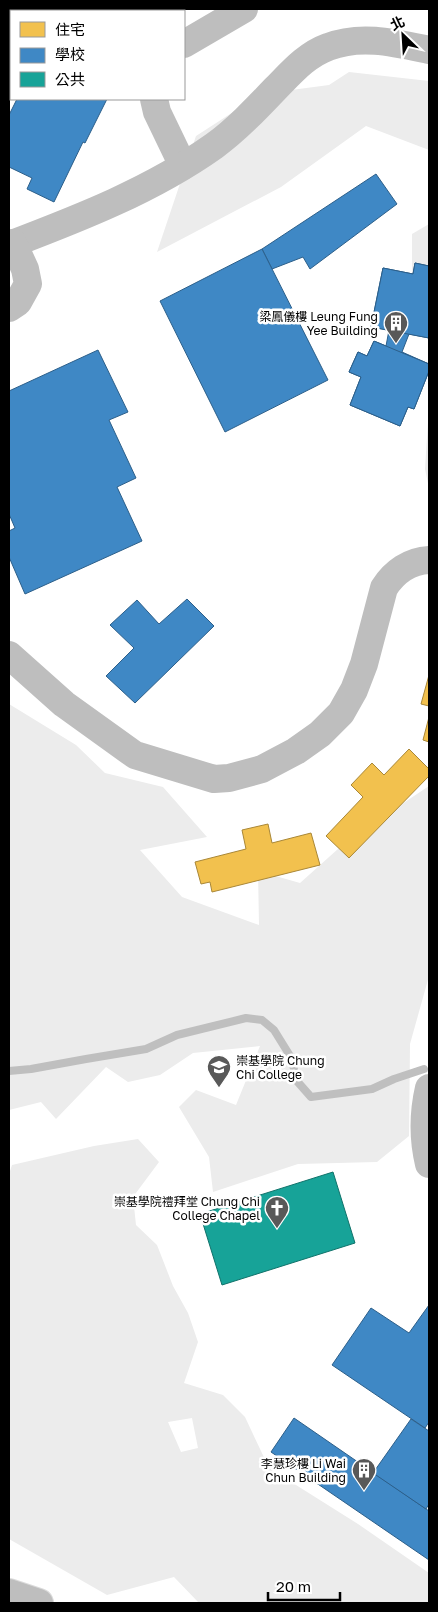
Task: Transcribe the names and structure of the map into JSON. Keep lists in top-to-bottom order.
{
  "places": {
    "building": ["梁鳳儀樓 Leung Fung Yee Building", "李慧珍樓 Li Wai Chun Building"],
    "school or university": ["崇基學院 Chung Chi College"],
    "church": ["崇基學院禮拜堂 Chung Chi College Chapel"]
  },
  "legend": ["住宅", "學校", "公共"],
  "scale_bar": "20 m",
  "north": "top left"
}
